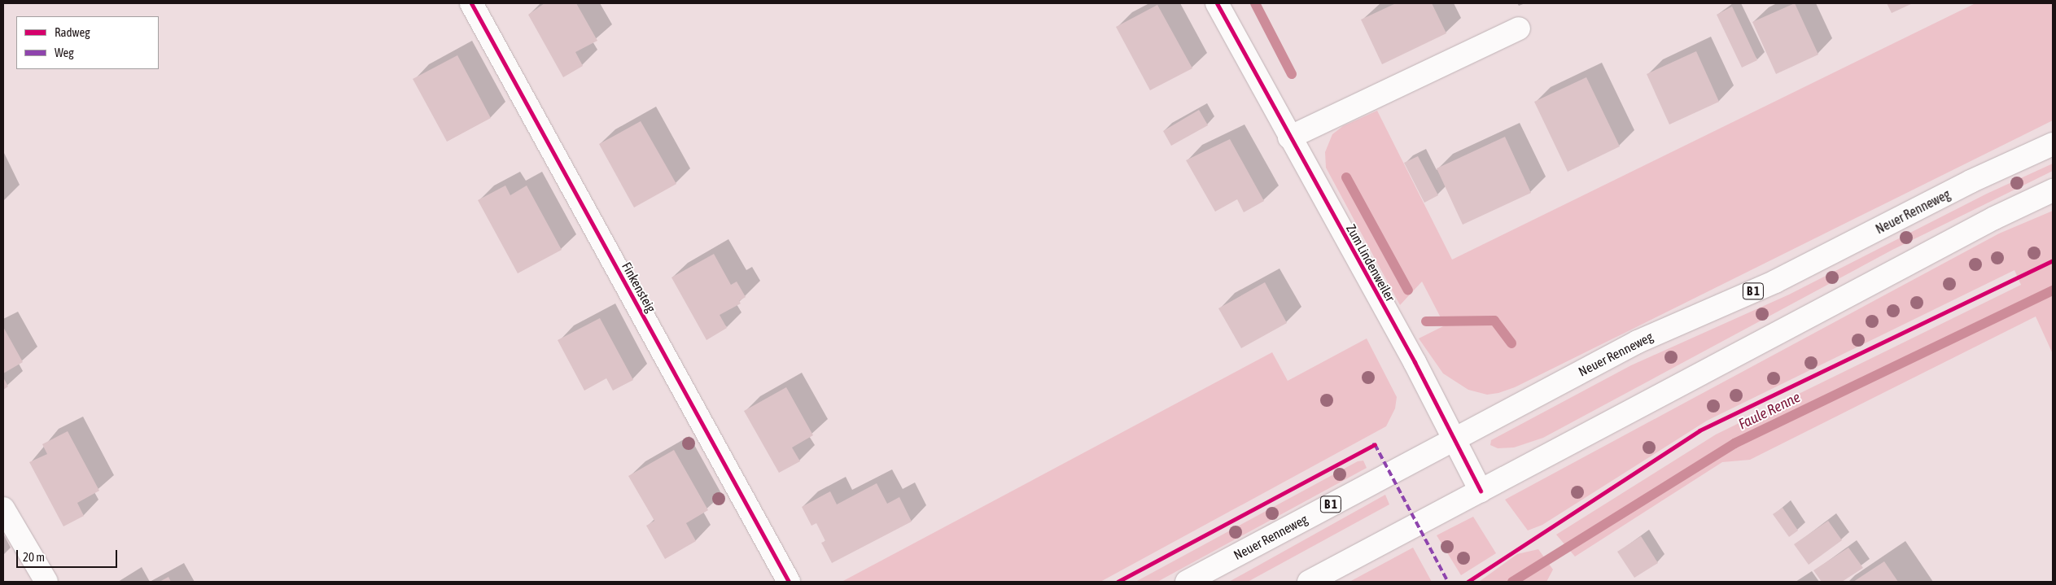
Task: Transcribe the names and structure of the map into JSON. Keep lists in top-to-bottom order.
{
  "streets": {
    "main road": [
      "Neuer Renneweg",
      "Zum Lindenweiler",
      "Finkensteig",
      "B 1"
    ]
  },
  "crossings": [
    ["Neuer Renneweg", "Zum Lindenweiler"]
  ],
  "water": ["Faule Renne"],
  "legend": ["Radweg", "Weg"],
  "scale_bar": "20 m"
}
